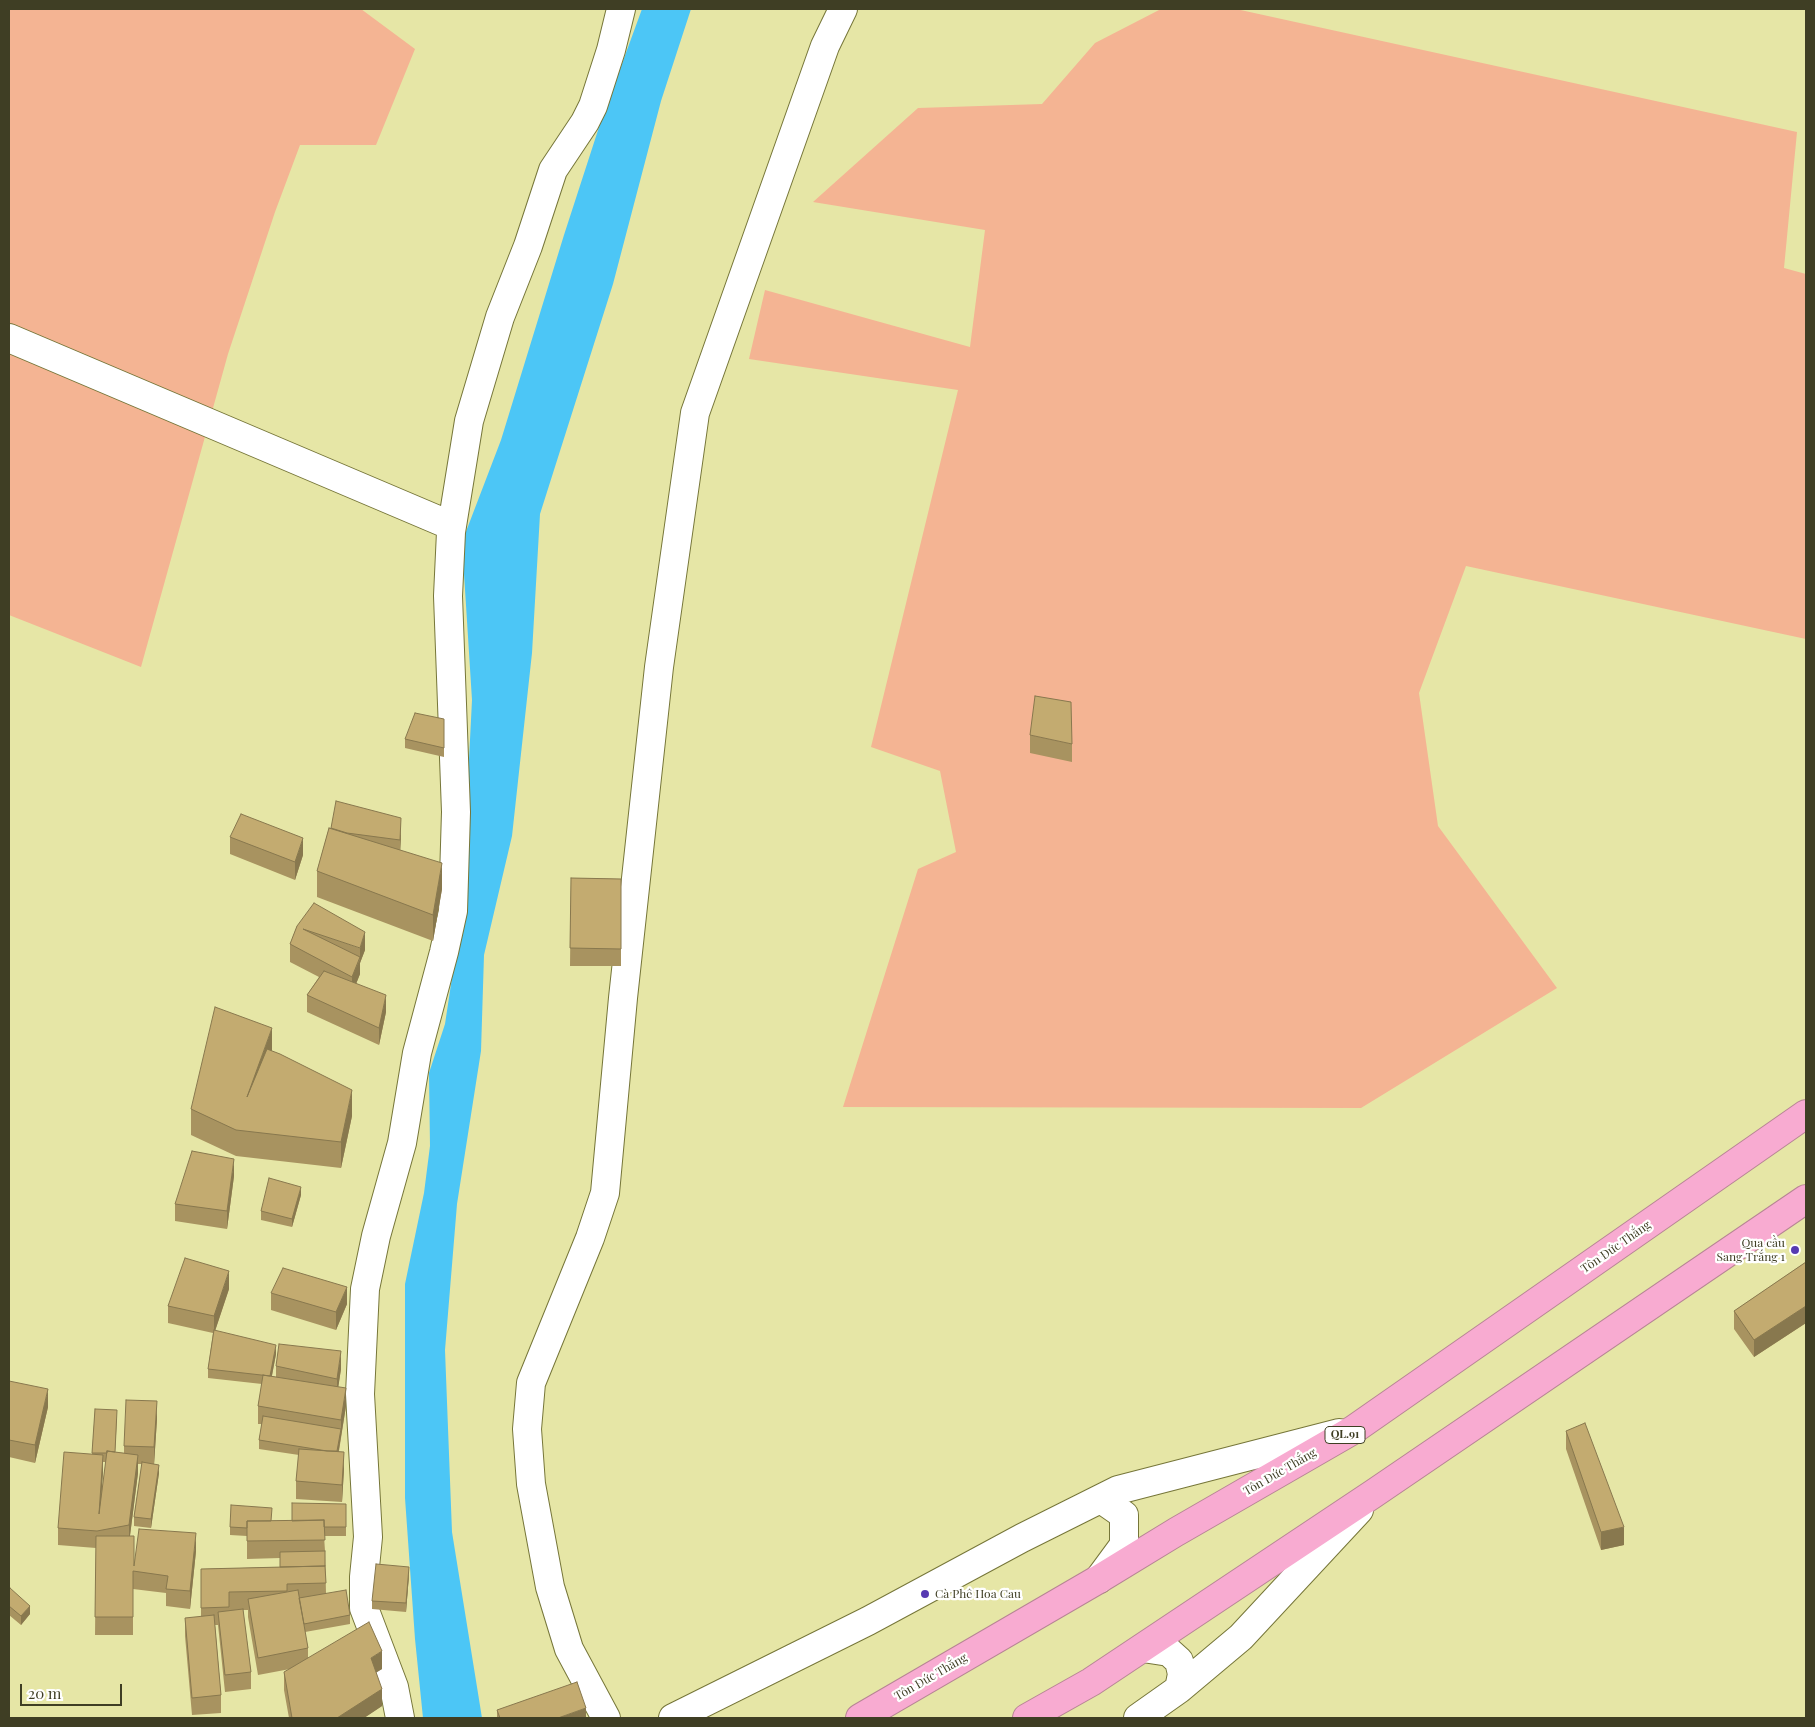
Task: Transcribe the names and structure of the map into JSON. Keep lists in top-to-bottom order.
{
  "streets": {
    "highway": ["Tôn Đức Thắng", "QL.91"]
  },
  "places": ["Qua cầu Sang Trắng 1", "Cà Phê Hoa Cau"],
  "scale_bar": "20 m"
}
